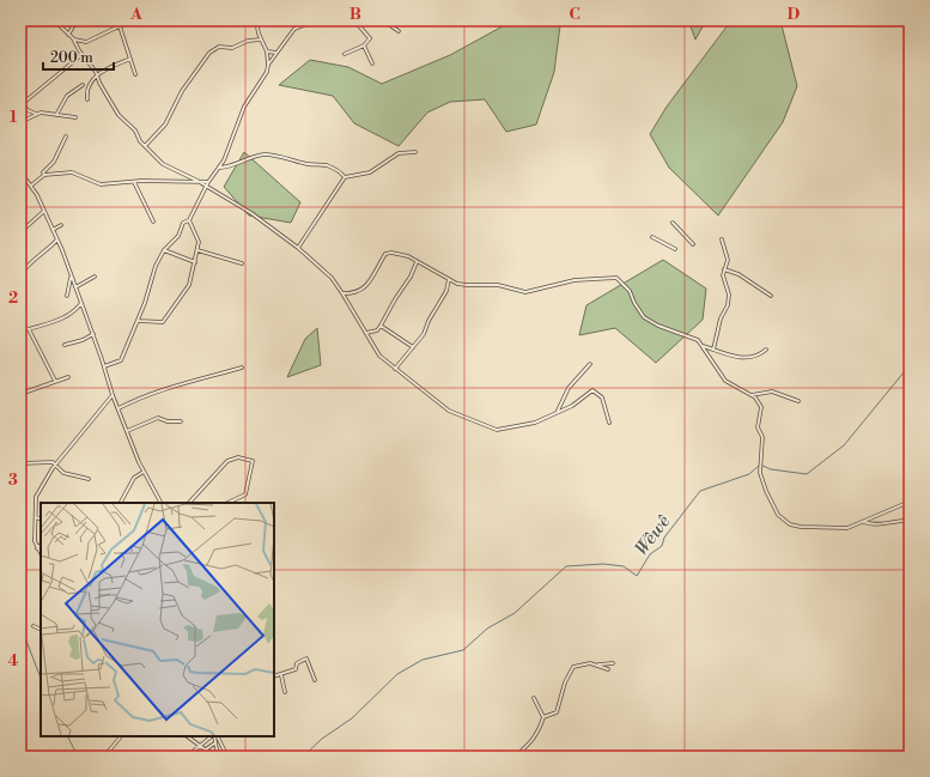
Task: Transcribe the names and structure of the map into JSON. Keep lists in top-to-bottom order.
{
  "water": ["Wêwê"],
  "scale_bar": "200 m",
  "grid": {
    "columns": [
      "A",
      "B",
      "C",
      "D"
    ],
    "rows": [
      "1",
      "2",
      "3",
      "4"
    ]
  }
}
